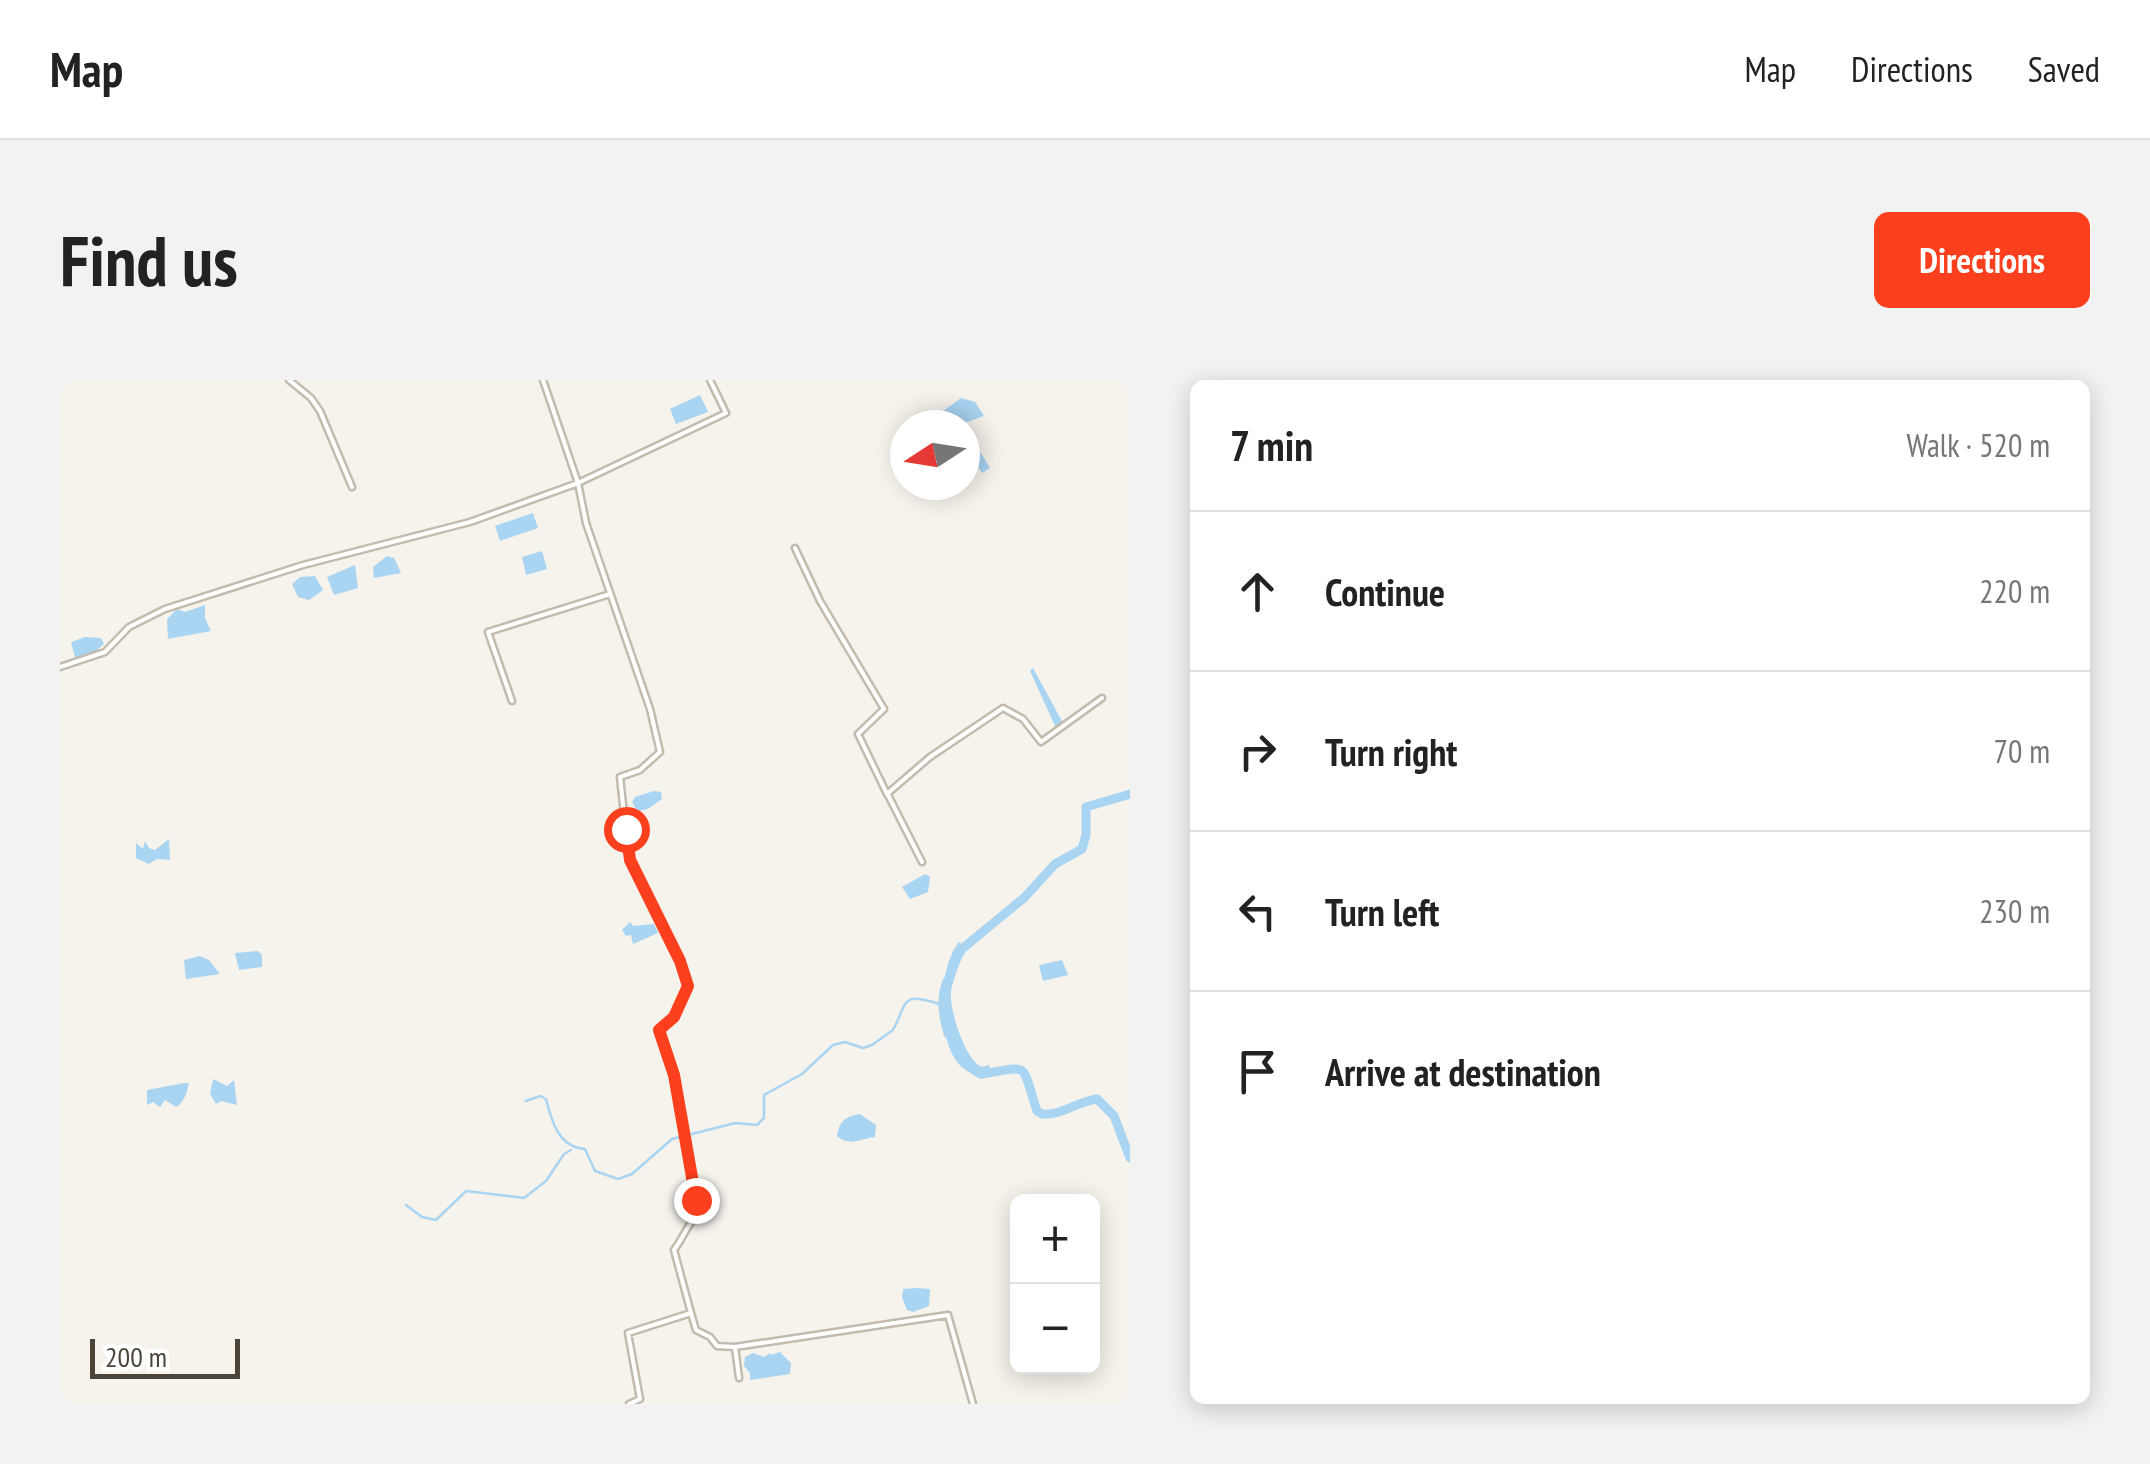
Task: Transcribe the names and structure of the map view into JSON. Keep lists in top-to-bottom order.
{
  "scale_bar": "200 m",
  "north": "left",
  "page": {
    "header": "Map",
    "nav": ["Map", "Directions", "Saved"],
    "buttons": "Directions",
    "title": "Find us",
    "heading": ["7 min", "Walk · 520 m"],
    "list": [
      ["Continue", "220 m"],
      ["Turn right", "70 m"],
      ["Turn left", "230 m"],
      "Arrive at destination"
    ],
    "map_buttons": ["+", "−"],
    "scale": "200 m"
  }
}
